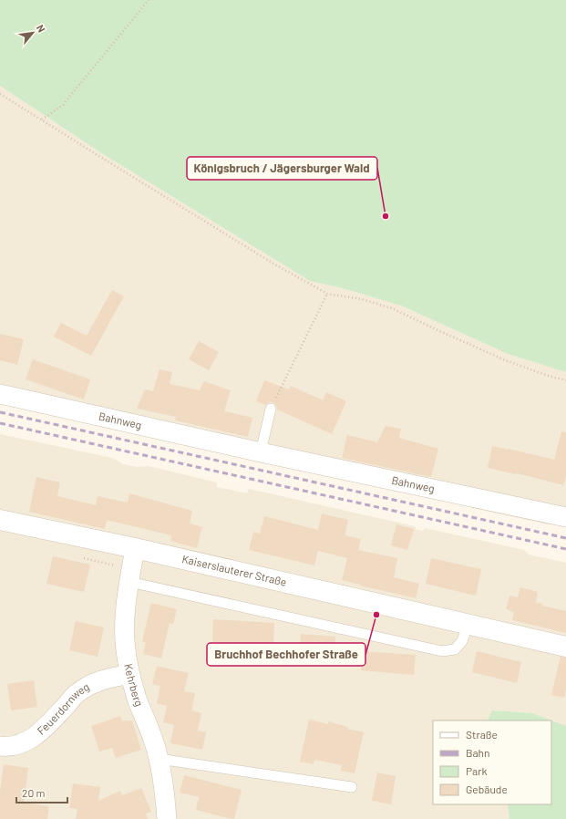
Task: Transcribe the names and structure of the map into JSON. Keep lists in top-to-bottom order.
{
  "streets": {
    "main road": ["Kaiserslauterer Straße"],
    "street": ["Bahnweg", "Kehrberg", "Feuerdornweg"]
  },
  "crossings": [
    ["Kaiserslauterer Straße", "Kehrberg"],
    ["Kehrberg", "Feuerdornweg"]
  ],
  "places": ["Königsbruch / Jägersburger Wald", "Bruchhof Bechhofer Straße"],
  "legend": [
    "Straße",
    "Bahn",
    "Park",
    "Gebäude"
  ],
  "scale_bar": "20 m",
  "north": "top right"
}
